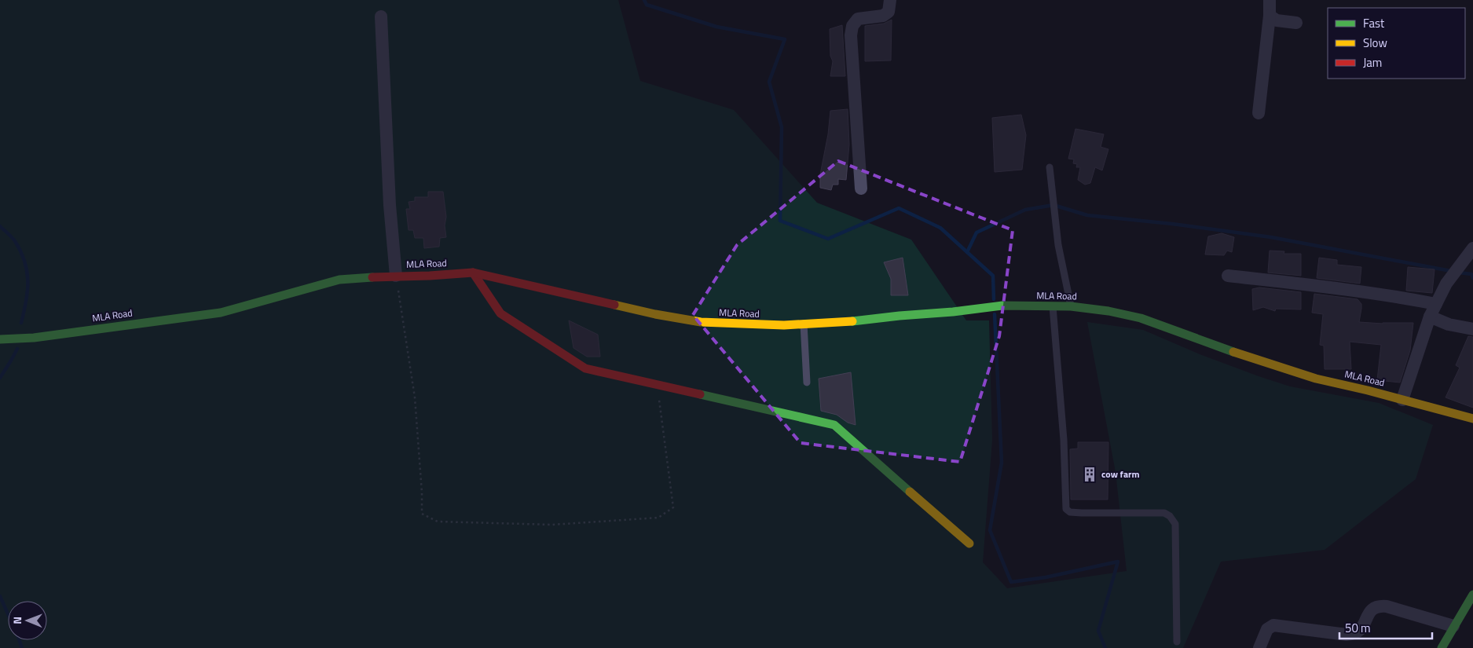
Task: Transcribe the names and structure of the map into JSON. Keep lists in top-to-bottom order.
{
  "streets": {
    "street": ["MLA Road"]
  },
  "places": {
    "building": ["cow farm"]
  },
  "legend": ["Fast", "Slow", "Jam"],
  "scale_bar": "50 m",
  "north": "left"
}
